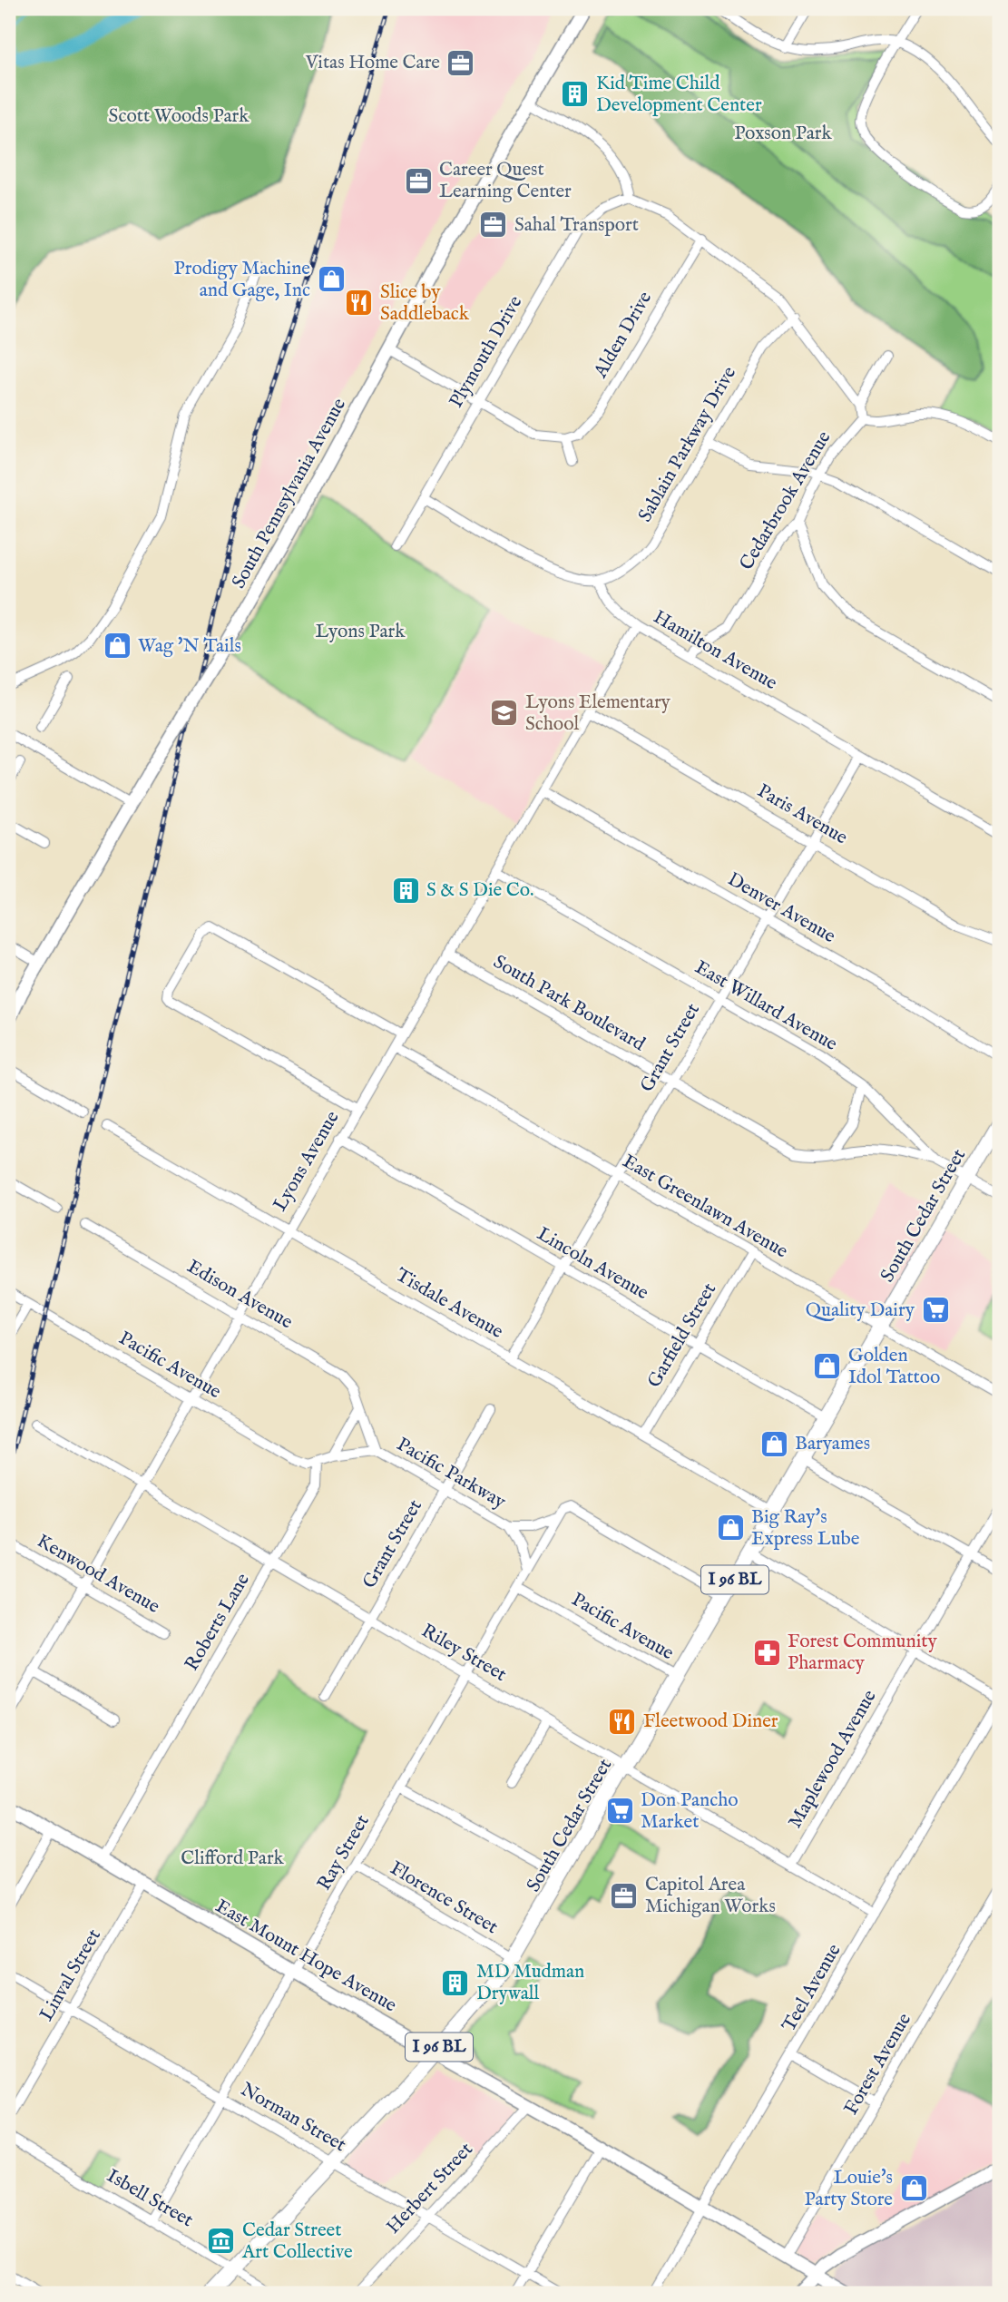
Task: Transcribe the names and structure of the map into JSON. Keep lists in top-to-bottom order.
{
  "streets": {
    "main road": ["South Cedar Street", "I 96 BL"],
    "street": [
      "Alden Drive",
      "Plymouth Drive",
      "Sablain Parkway Drive",
      "South Pennsylvania Avenue",
      "Cedarbrook Avenue",
      "Hamilton Avenue",
      "Paris Avenue",
      "Denver Avenue",
      "South Park Boulevard",
      "East Willard Avenue",
      "Grant Street",
      "Lyons Avenue",
      "East Greenlawn Avenue",
      "Lincoln Avenue",
      "Edison Avenue",
      "Tisdale Avenue",
      "Garfield Street",
      "Pacific Avenue",
      "Pacific Parkway",
      "Kenwood Avenue",
      "Roberts Lane",
      "Riley Street",
      "Maplewood Avenue",
      "Ray Street",
      "Florence Street",
      "East Mount Hope Avenue",
      "Linval Street",
      "Teel Avenue",
      "Forest Avenue",
      "Norman Street",
      "Herbert Street",
      "Isbell Street"
    ]
  },
  "crossings": [
    ["Sablain Parkway Drive", "Hamilton Avenue"],
    ["Cedarbrook Avenue", "Hamilton Avenue"],
    ["Hamilton Avenue", "Grant Street"],
    ["Hamilton Avenue", "Lyons Avenue"],
    ["Paris Avenue", "Grant Street"],
    ["Paris Avenue", "Lyons Avenue"],
    ["Denver Avenue", "Grant Street"],
    ["Denver Avenue", "Lyons Avenue"],
    ["South Park Boulevard", "East Willard Avenue"],
    ["South Park Boulevard", "Grant Street"],
    ["South Park Boulevard", "Lyons Avenue"],
    ["East Willard Avenue", "Grant Street"],
    ["East Willard Avenue", "Lyons Avenue"],
    ["East Willard Avenue", "South Cedar Street"],
    ["Grant Street", "East Greenlawn Avenue"],
    ["Grant Street", "Lincoln Avenue"],
    ["Grant Street", "Tisdale Avenue"],
    ["Grant Street", "Pacific Parkway"],
    ["Grant Street", "Riley Street"],
    ["Lyons Avenue", "East Greenlawn Avenue"],
    ["Lyons Avenue", "Lincoln Avenue"],
    ["Lyons Avenue", "Edison Avenue"],
    ["Lyons Avenue", "Tisdale Avenue"],
    ["Lyons Avenue", "Pacific Avenue"],
    ["Lyons Avenue", "Kenwood Avenue"],
    ["Lyons Avenue", "Riley Street"],
    ["East Greenlawn Avenue", "South Cedar Street"],
    ["East Greenlawn Avenue", "Garfield Street"],
    ["South Cedar Street", "Lincoln Avenue"],
    ["South Cedar Street", "Tisdale Avenue"],
    ["South Cedar Street", "Pacific Avenue"],
    ["South Cedar Street", "Riley Street"],
    ["South Cedar Street", "Ray Street"],
    ["South Cedar Street", "Florence Street"],
    ["South Cedar Street", "East Mount Hope Avenue"],
    ["South Cedar Street", "Norman Street"],
    ["South Cedar Street", "Isbell Street"],
    ["Lincoln Avenue", "Garfield Street"],
    ["Edison Avenue", "Pacific Parkway"],
    ["Tisdale Avenue", "Garfield Street"],
    ["Pacific Avenue", "Roberts Lane"],
    ["Pacific Avenue", "Ray Street"],
    ["Pacific Parkway", "Ray Street"],
    ["Roberts Lane", "Riley Street"],
    ["Roberts Lane", "East Mount Hope Avenue"],
    ["Riley Street", "Maplewood Avenue"],
    ["Riley Street", "Ray Street"],
    ["Riley Street", "Teel Avenue"],
    ["Ray Street", "Florence Street"],
    ["Ray Street", "East Mount Hope Avenue"],
    ["Ray Street", "Norman Street"],
    ["Ray Street", "Isbell Street"],
    ["East Mount Hope Avenue", "Linval Street"],
    ["East Mount Hope Avenue", "Teel Avenue"],
    ["East Mount Hope Avenue", "Forest Avenue"],
    ["East Mount Hope Avenue", "Herbert Street"],
    ["Linval Street", "Norman Street"],
    ["Norman Street", "Herbert Street"]
  ],
  "parks": [
    "Scott Woods Park",
    "Poxson Park",
    "Lyons Park",
    "Clifford Park"
  ],
  "places": {
    "office": [
      "Vitas Home Care",
      "Career Quest Learning Center",
      "Sahal Transport",
      "Capitol Area Michigan Works"
    ],
    "building": ["Kid Time Child Development Center", "S & S Die Co.", "MD Mudman Drywall"],
    "shop": [
      "Prodigy Machine and Gage, Inc",
      "Wag 'N Tails",
      "Golden Idol Tattoo",
      "Baryames",
      "Big Ray's Express Lube",
      "Louie's Party Store"
    ],
    "restaurant": ["Slice by Saddleback", "Fleetwood Diner"],
    "school or university": ["Lyons Elementary School"],
    "supermarket": ["Quality Dairy", "Don Pancho Market"],
    "pharmacy": ["Forest Community Pharmacy"],
    "museum": ["Cedar Street Art Collective"]
  }
}
